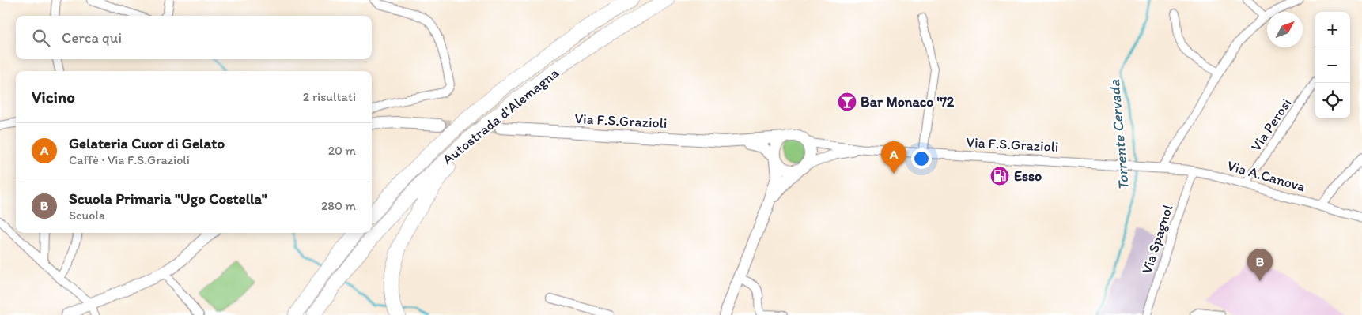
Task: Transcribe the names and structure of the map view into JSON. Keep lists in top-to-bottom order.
{
  "streets": {
    "highway": ["Autostrada d'Alemagna"],
    "main road": ["Via F.S.Grazioli"],
    "street": ["Via Perosi", "Via A.Canova", "Via Spagnol"]
  },
  "crossings": [
    ["Via F.S.Grazioli", "Via A.Canova"],
    ["Via Perosi", "Via A.Canova"],
    ["Via A.Canova", "Via Spagnol"]
  ],
  "water": ["Torrente Cervada"],
  "places": {
    "bar": ["Bar Monaco '72"],
    "fuel station": ["Esso"]
  },
  "north": "top right",
  "page": {
    "map_buttons": ["+", "−"],
    "search": "Cerca qui",
    "heading": ["Vicino", "2 risultati"],
    "list": [
      {
        "mark": "A",
        "name": "Gelateria Cuor di Gelato",
        "note": "Caffè · Via F.S.Grazioli",
        "value": "20 m"
      },
      {
        "mark": "B",
        "name": "Scuola Primaria \"Ugo Costella\"",
        "note": "Scuola",
        "value": "280 m"
      }
    ],
    "pins": ["A", "B"]
  }
}
